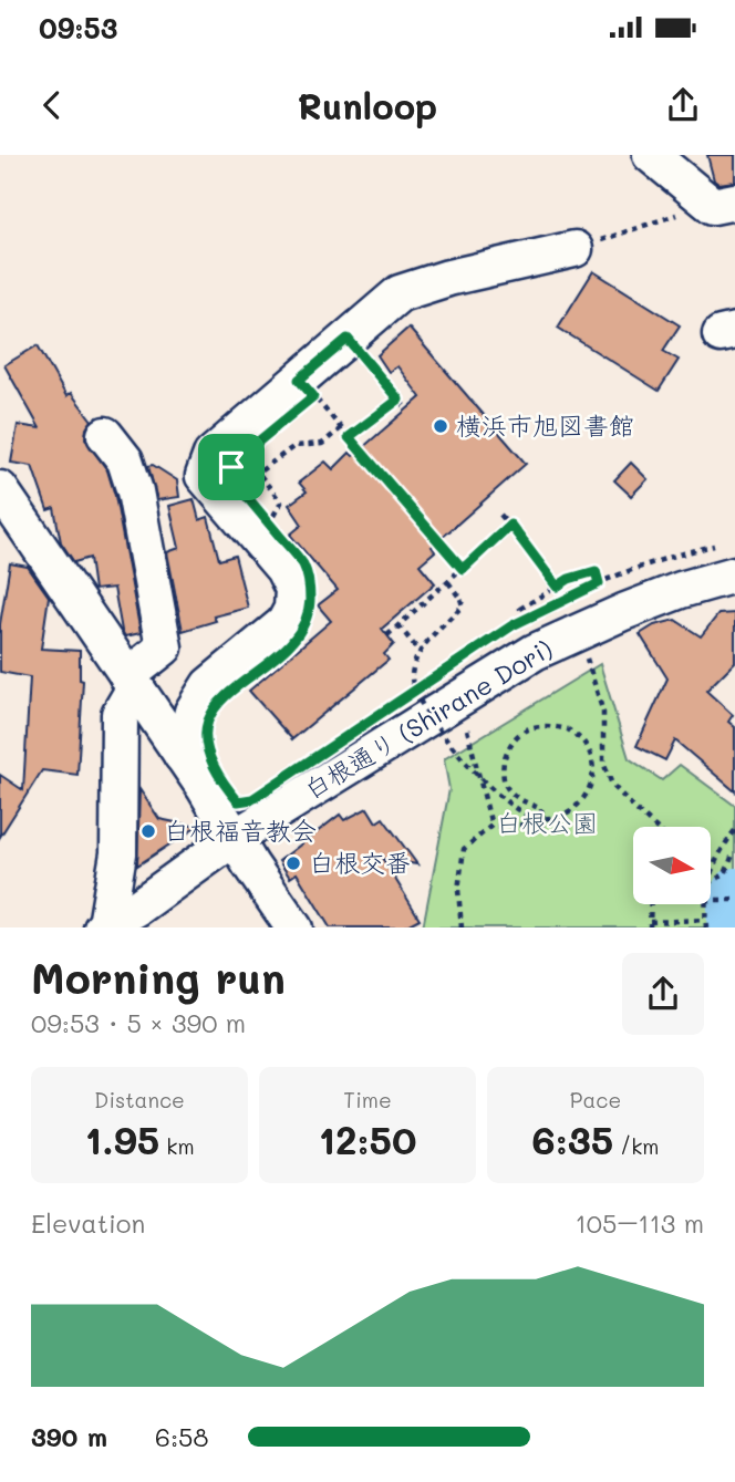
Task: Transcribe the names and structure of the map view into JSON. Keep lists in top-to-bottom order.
{
  "streets": {
    "street": ["白根通り (Shirane Dori)"]
  },
  "parks": ["白根公園"],
  "places": ["横浜市旭図書館", "白根福音教会", "白根交番"],
  "north": "right",
  "page": {
    "status": "09:53",
    "header": "Runloop",
    "heading": ["Morning run", "09:53 · 5 × 390 m"],
    "stats": [
      ["Distance", "1.95 km"],
      ["Time", "12:50"],
      ["Pace", "6:35 /km"]
    ],
    "chart": ["Elevation", "105–113 m"],
    "list": [
      {
        "name": "390 m",
        "note": "6:58"
      }
    ]
  }
}
